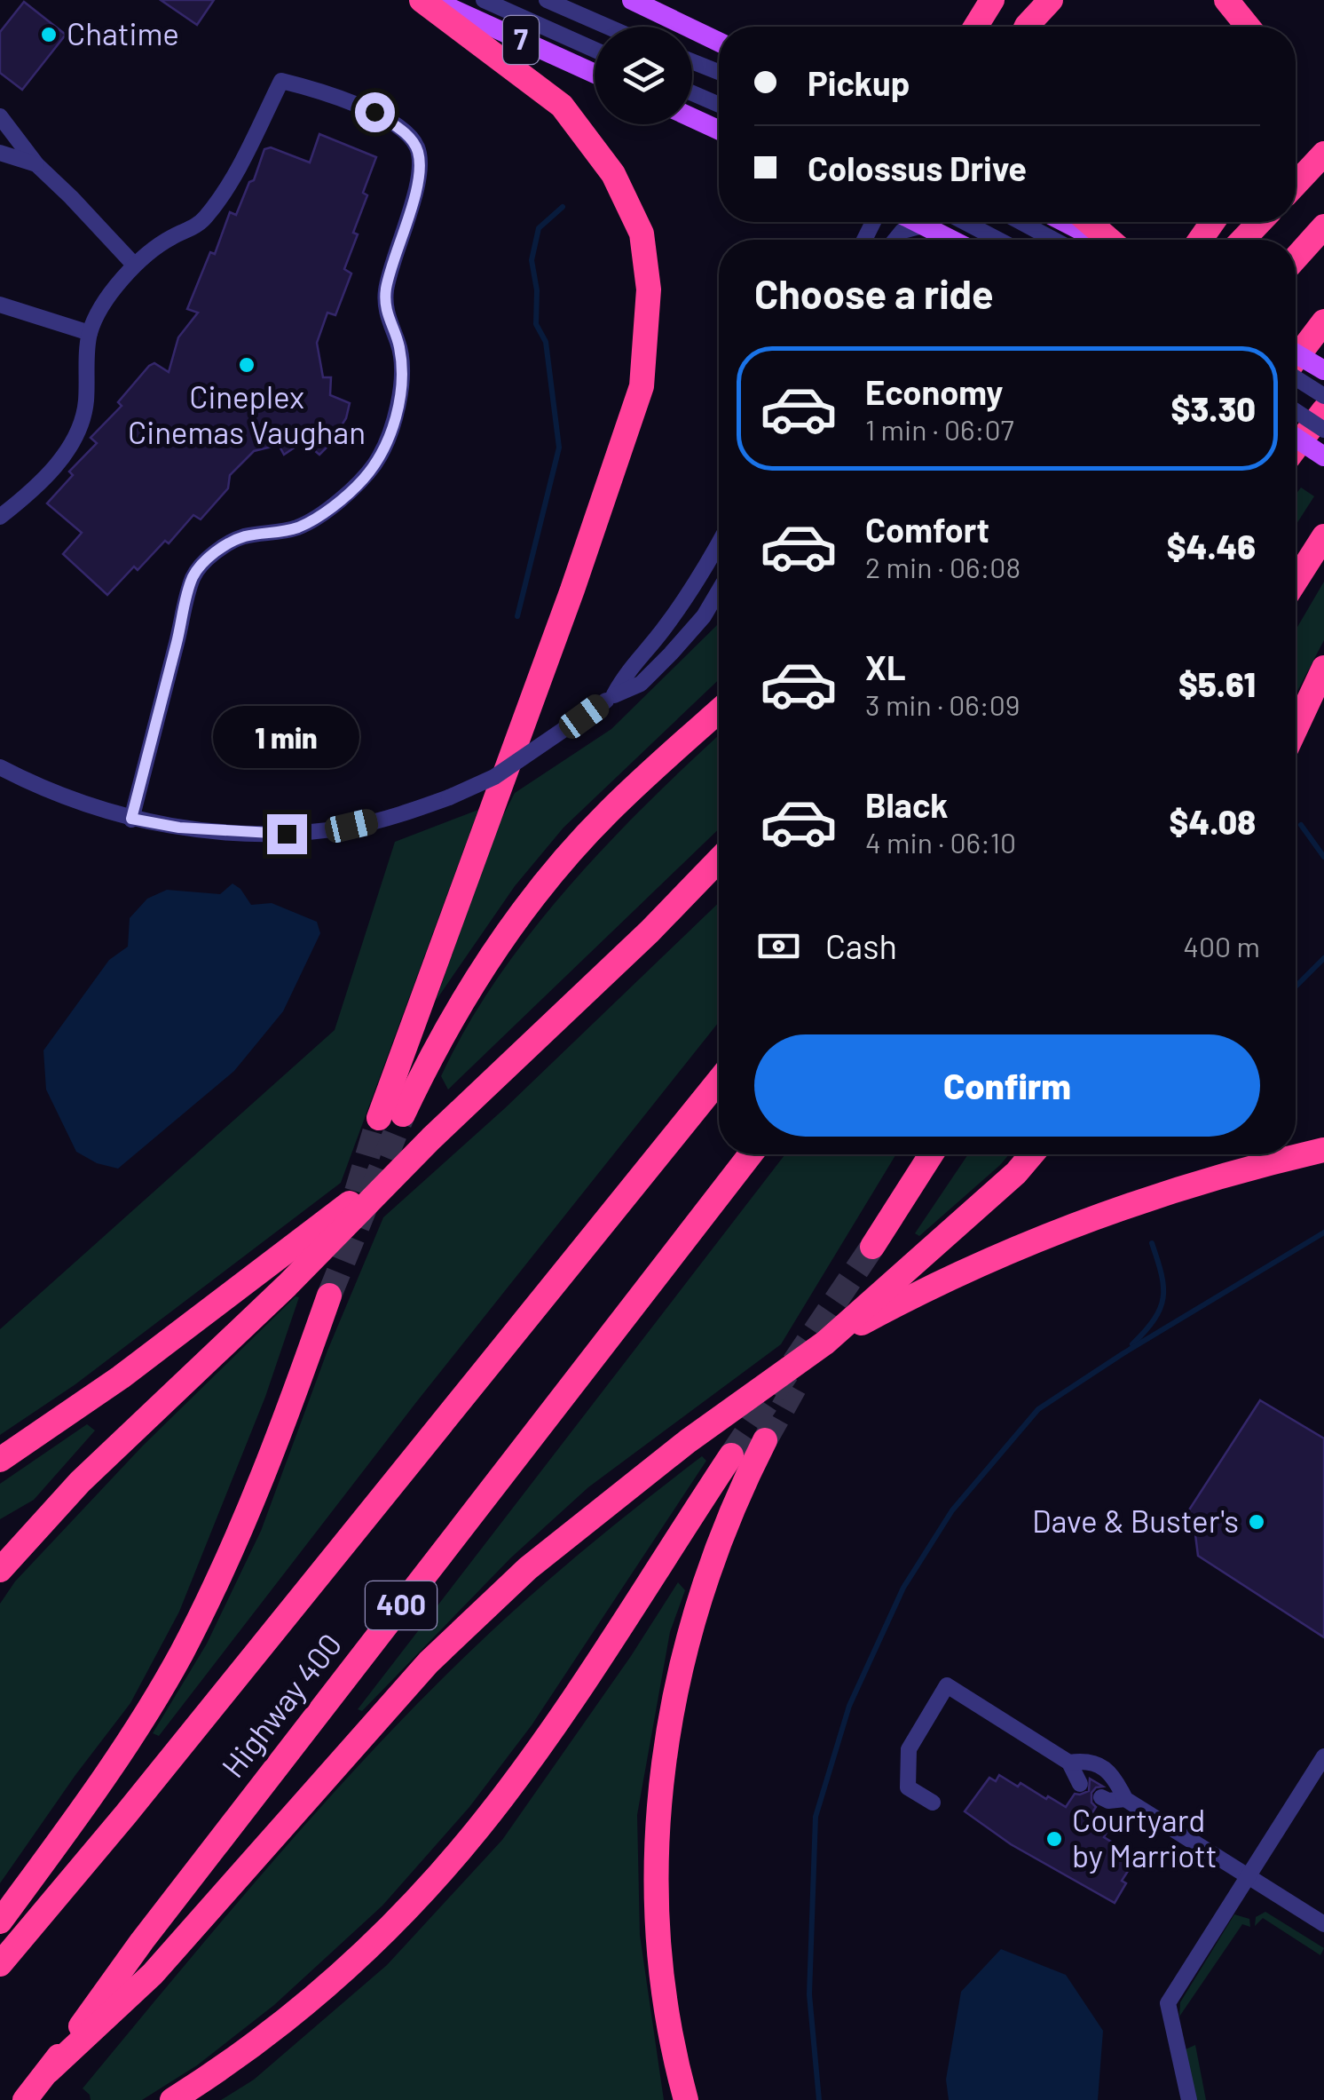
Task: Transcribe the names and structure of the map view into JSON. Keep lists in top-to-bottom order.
{
  "streets": {
    "highway": ["400", "Highway 400"],
    "main road": ["7"]
  },
  "places": [
    "Chatime",
    "Cineplex Cinemas Vaughan",
    "Dave & Buster's",
    "Courtyard by Marriott"
  ],
  "page": {
    "banner": ["Pickup", "Colossus Drive"],
    "heading": "Choose a ride",
    "list": [
      {
        "name": "Economy",
        "note": "1 min · 06:07",
        "value": "$3.30"
      },
      {
        "name": "Comfort",
        "note": "2 min · 06:08",
        "value": "$4.46"
      },
      {
        "name": "XL",
        "note": "3 min · 06:09",
        "value": "$5.61"
      },
      {
        "name": "Black",
        "note": "4 min · 06:10",
        "value": "$4.08"
      }
    ],
    "bubble": "1 min",
    "pay": ["Cash", "400 m"],
    "buttons": "Confirm"
  }
}
